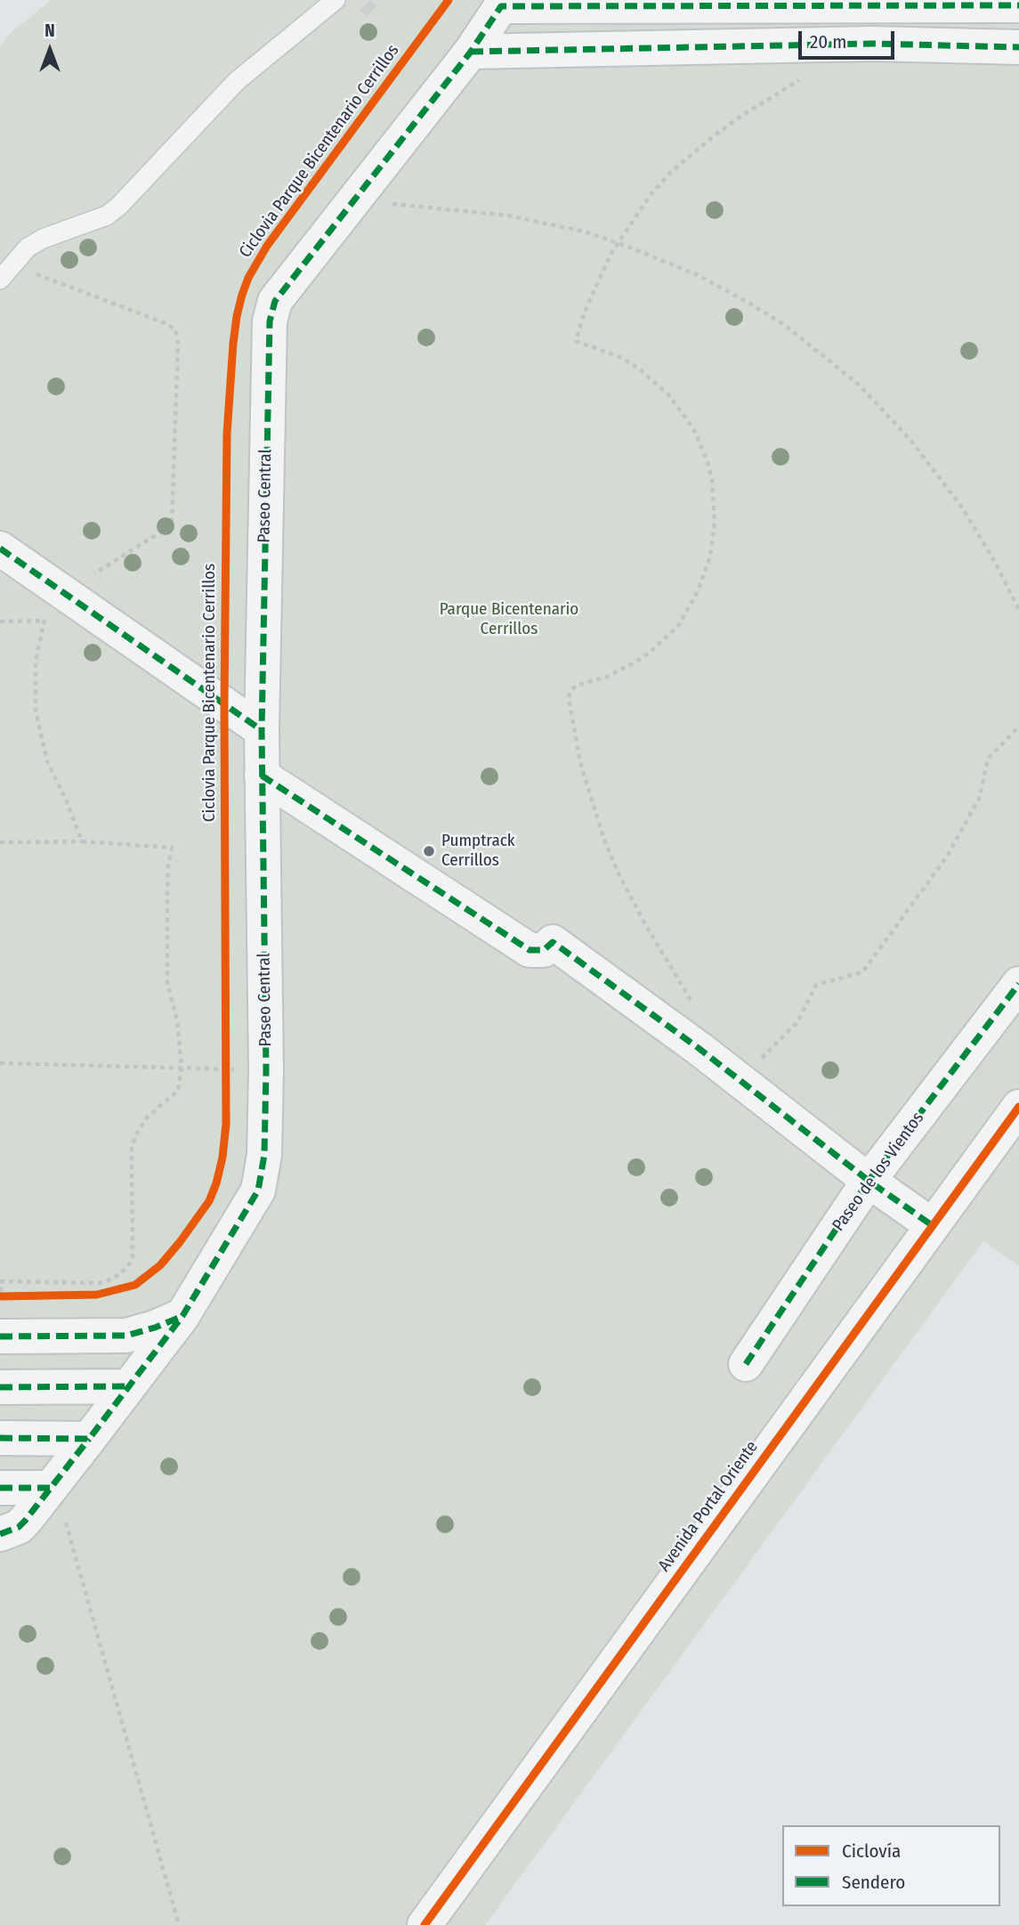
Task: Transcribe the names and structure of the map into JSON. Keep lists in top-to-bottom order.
{
  "streets": {
    "street": ["Paseo Central", "Paseo de los Vientos", "Avenida Portal Oriente"],
    "cycle path": ["Ciclovia Parque Bicentenario Cerrillos"]
  },
  "parks": ["Parque Bicentenario Cerrillos"],
  "places": ["Pumptrack Cerrillos"],
  "legend": ["Ciclovía", "Sendero"],
  "scale_bar": "20 m",
  "north": "top"
}
